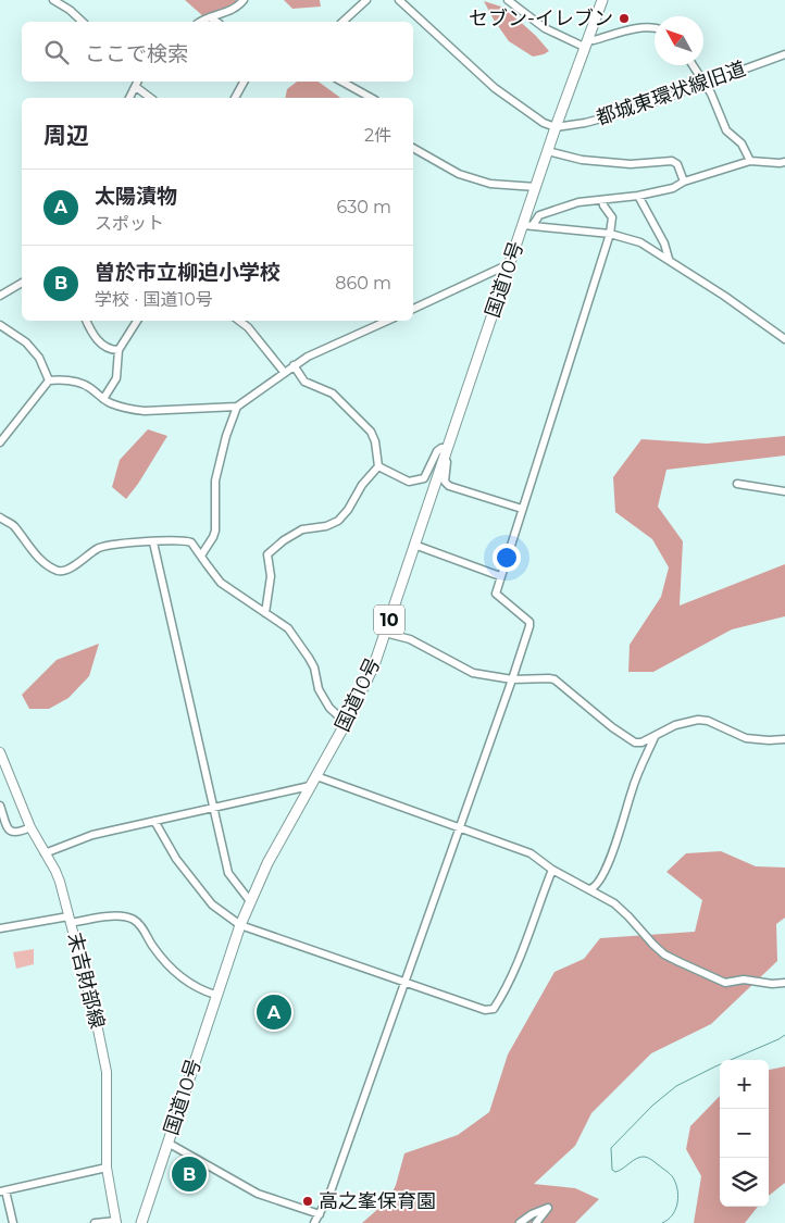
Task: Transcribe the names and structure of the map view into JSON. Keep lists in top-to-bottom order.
{
  "streets": {
    "highway": ["国道10号", "10"],
    "main road": ["末吉財部線"],
    "street": ["都城東環状線旧道"]
  },
  "crossings": [
    ["都城東環状線旧道", "国道10号"]
  ],
  "places": ["セブン-イレブン", "高之峯保育園"],
  "north": "top left",
  "page": {
    "search": "ここで検索",
    "heading": ["周辺", "2件"],
    "list": [
      {
        "mark": "A",
        "name": "太陽漬物",
        "note": "スポット",
        "value": "630 m"
      },
      {
        "mark": "B",
        "name": "曽於市立柳迫小学校",
        "note": "学校 · 国道10号",
        "value": "860 m"
      }
    ],
    "pins": ["A", "B"],
    "map_buttons": ["+", "−"]
  }
}
